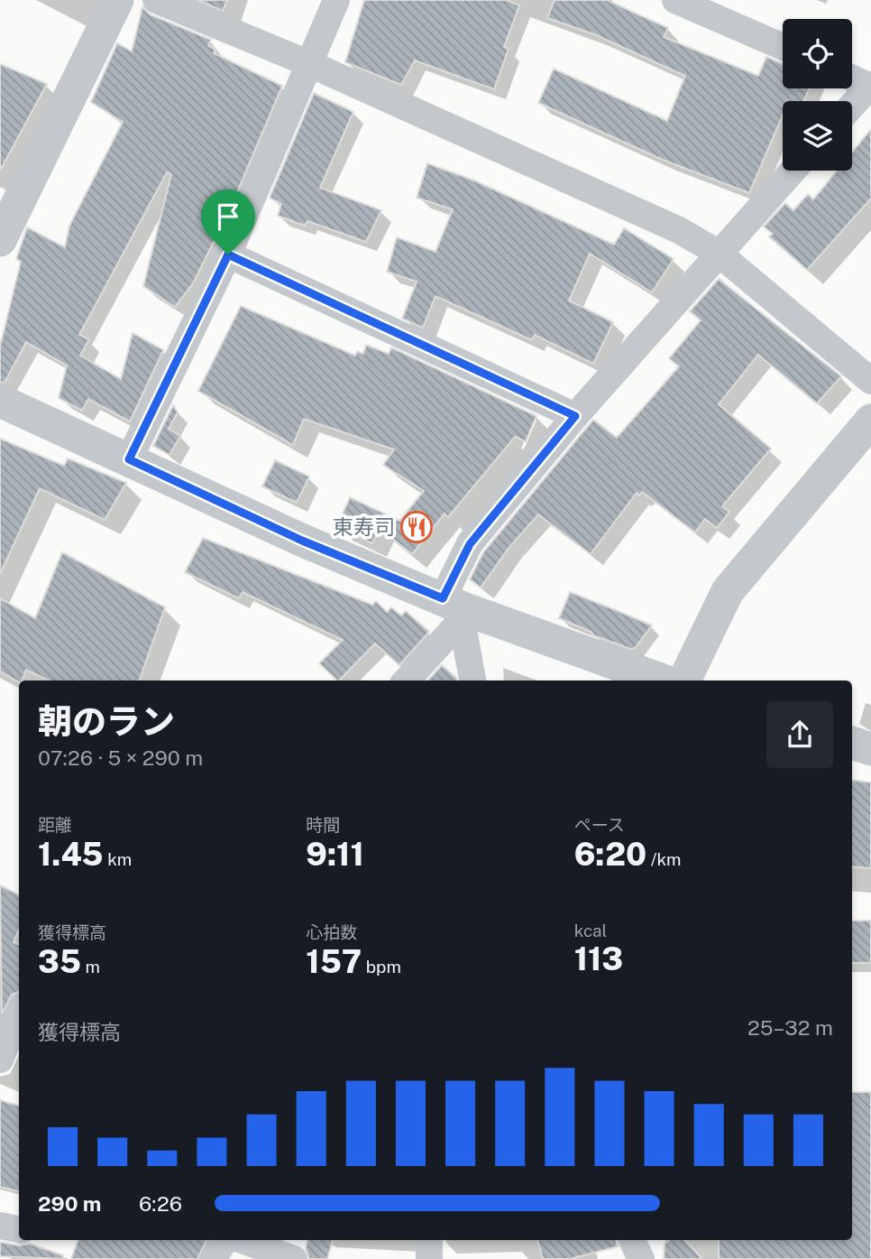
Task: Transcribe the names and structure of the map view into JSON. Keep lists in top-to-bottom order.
{
  "places": {
    "restaurant": ["東寿司"]
  },
  "page": {
    "heading": ["朝のラン", "07:26 · 5 × 290 m"],
    "stats": [
      ["距離", "1.45 km"],
      ["時間", "9:11"],
      ["ペース", "6:20 /km"],
      ["獲得標高", "35 m"],
      ["心拍数", "157 bpm"],
      ["kcal", "113"]
    ],
    "chart": ["獲得標高", "25–32 m"],
    "list": [
      {
        "name": "290 m",
        "note": "6:26"
      }
    ]
  }
}
